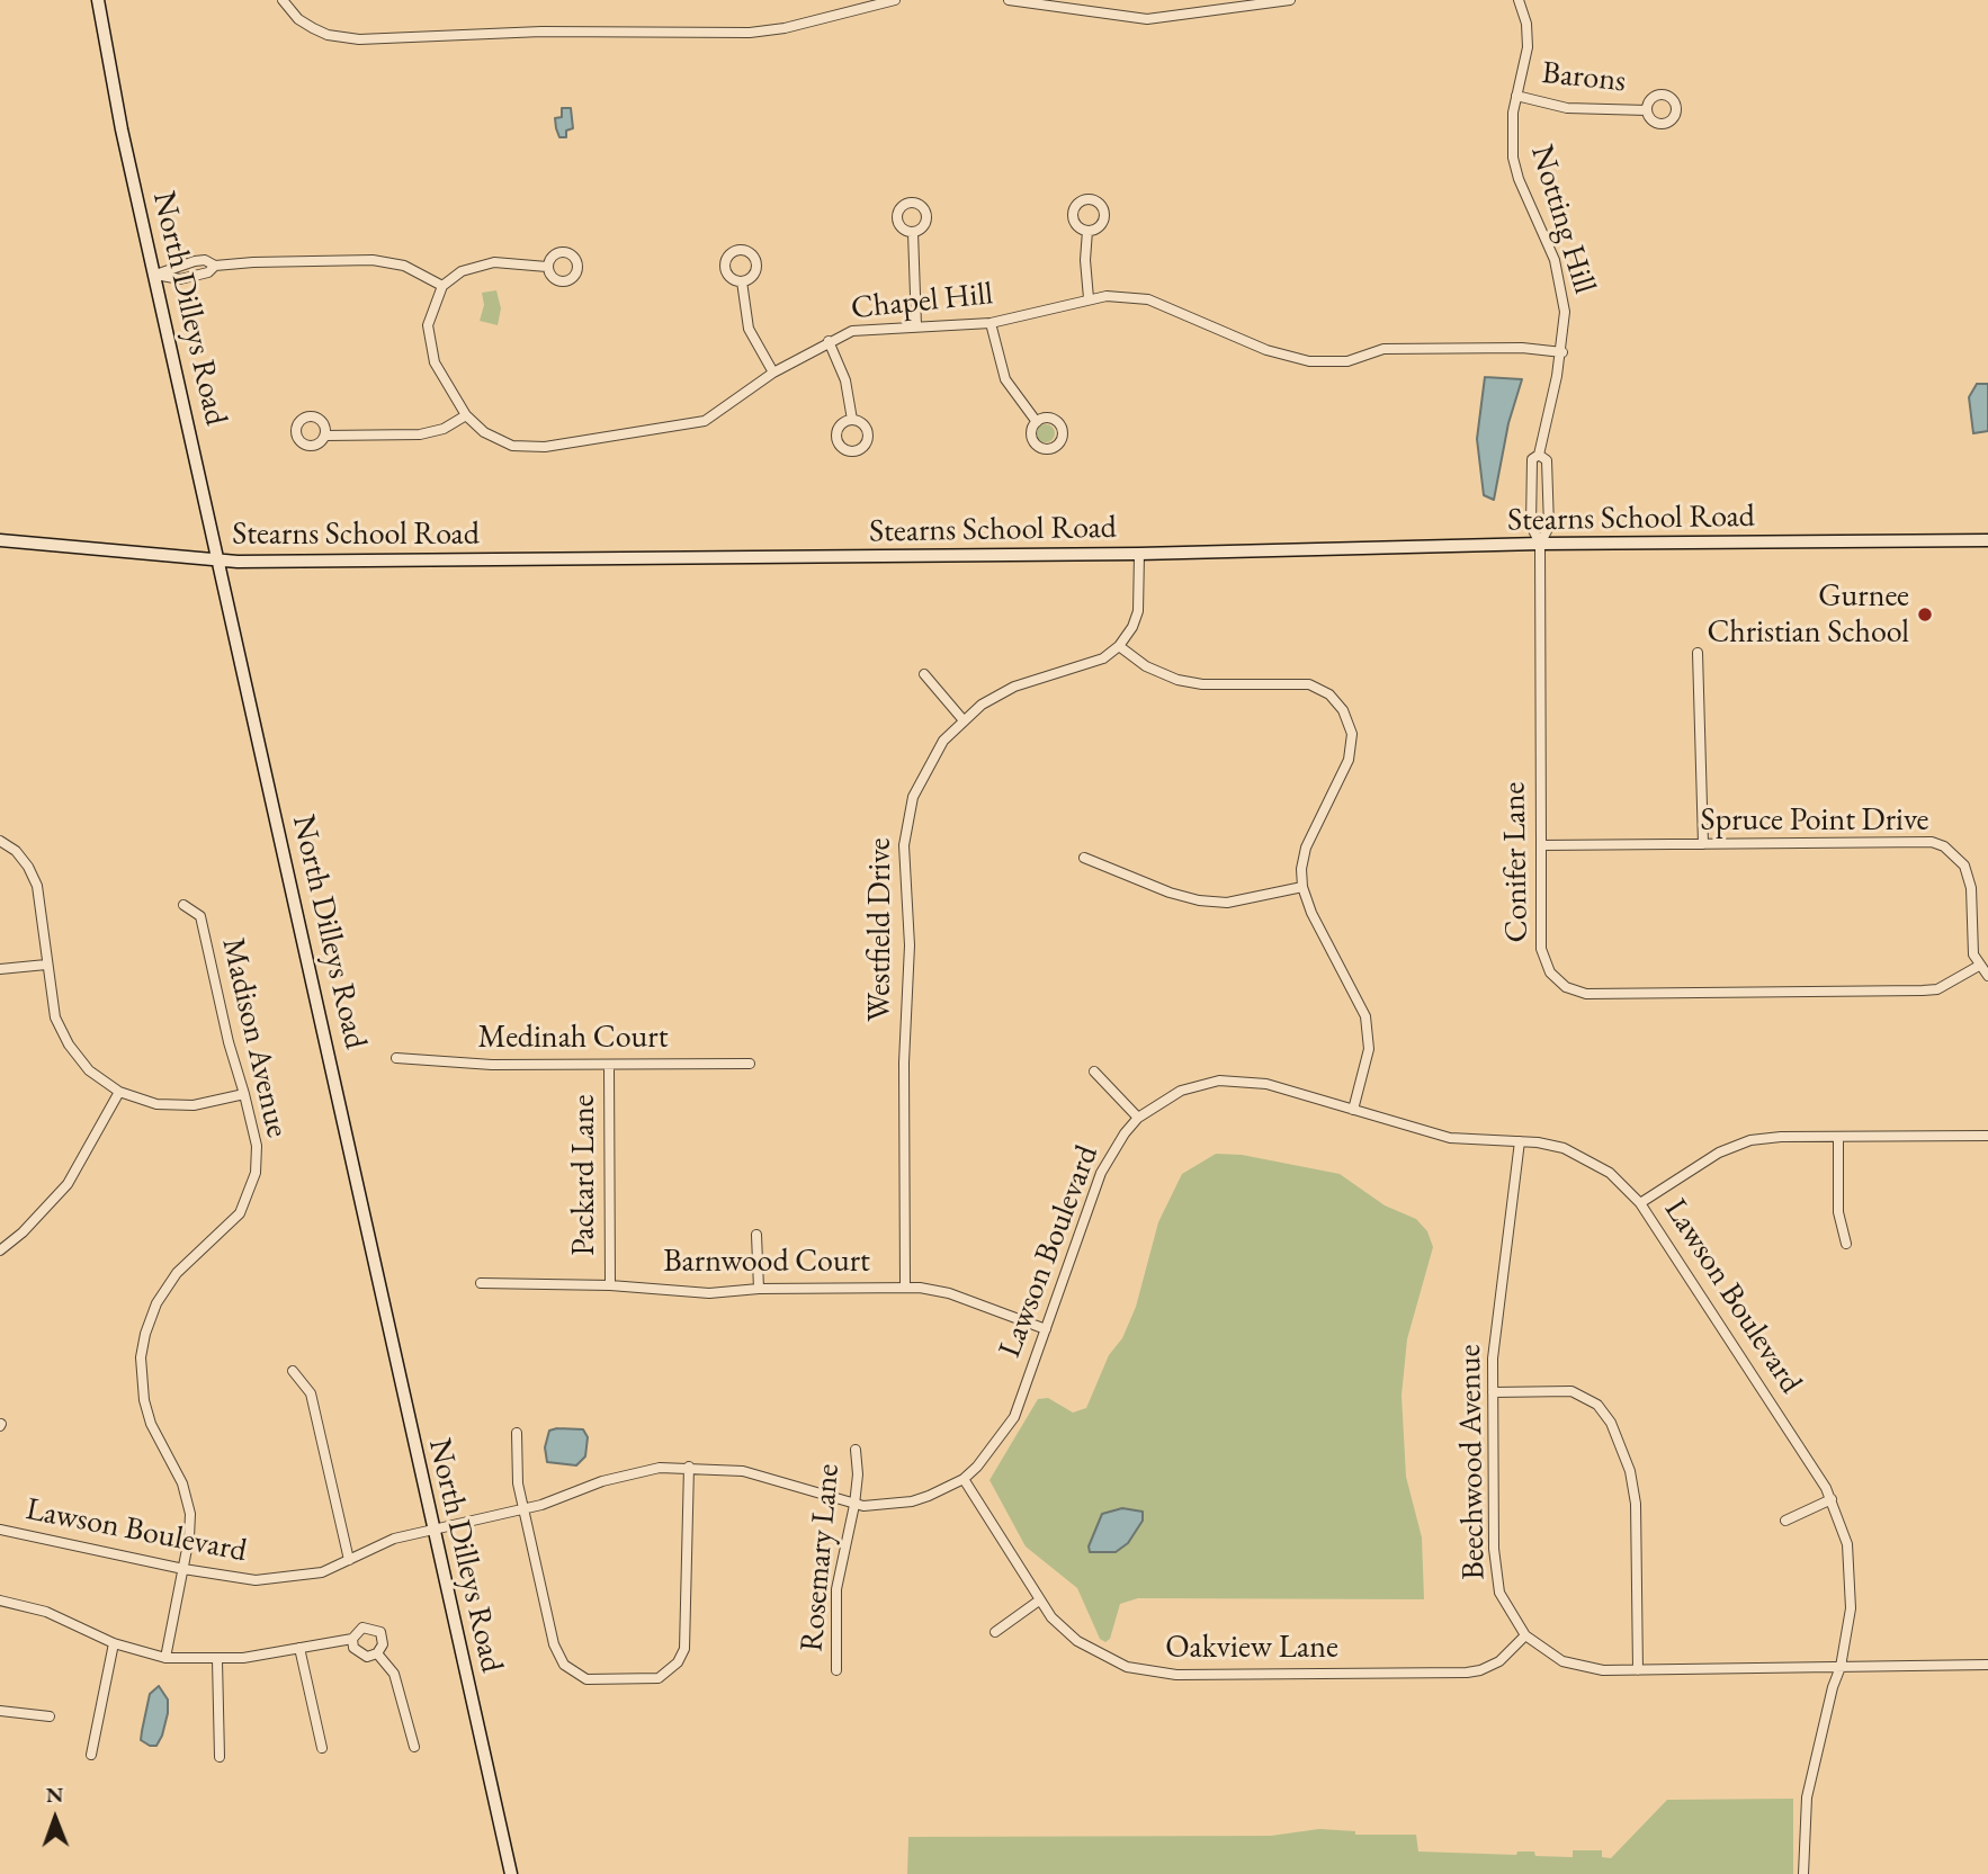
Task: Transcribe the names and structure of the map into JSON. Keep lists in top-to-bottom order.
{
  "streets": {
    "main road": ["North Dilleys Road", "Stearns School Road"],
    "street": [
      "Barons",
      "Notting Hill",
      "Chapel Hill",
      "Spruce Point Drive",
      "Conifer Lane",
      "Westfield Drive",
      "Madison Avenue",
      "Medinah Court",
      "Packard Lane",
      "Lawson Boulevard",
      "Barnwood Court",
      "Beechwood Avenue",
      "Rosemary Lane",
      "Oakview Lane"
    ]
  },
  "crossings": [
    ["Barons", "Notting Hill"],
    ["Notting Hill", "Chapel Hill"],
    ["Notting Hill", "Stearns School Road"],
    ["Notting Hill", "Conifer Lane"],
    ["North Dilleys Road", "Stearns School Road"],
    ["North Dilleys Road", "Lawson Boulevard"],
    ["Stearns School Road", "Conifer Lane"],
    ["Spruce Point Drive", "Conifer Lane"],
    ["Westfield Drive", "Barnwood Court"],
    ["Madison Avenue", "Lawson Boulevard"],
    ["Medinah Court", "Packard Lane"],
    ["Packard Lane", "Barnwood Court"],
    ["Lawson Boulevard", "Barnwood Court"],
    ["Lawson Boulevard", "Beechwood Avenue"],
    ["Lawson Boulevard", "Rosemary Lane"],
    ["Lawson Boulevard", "Oakview Lane"],
    ["Beechwood Avenue", "Oakview Lane"]
  ],
  "places": ["Gurnee Christian School"],
  "north": "top"
}
